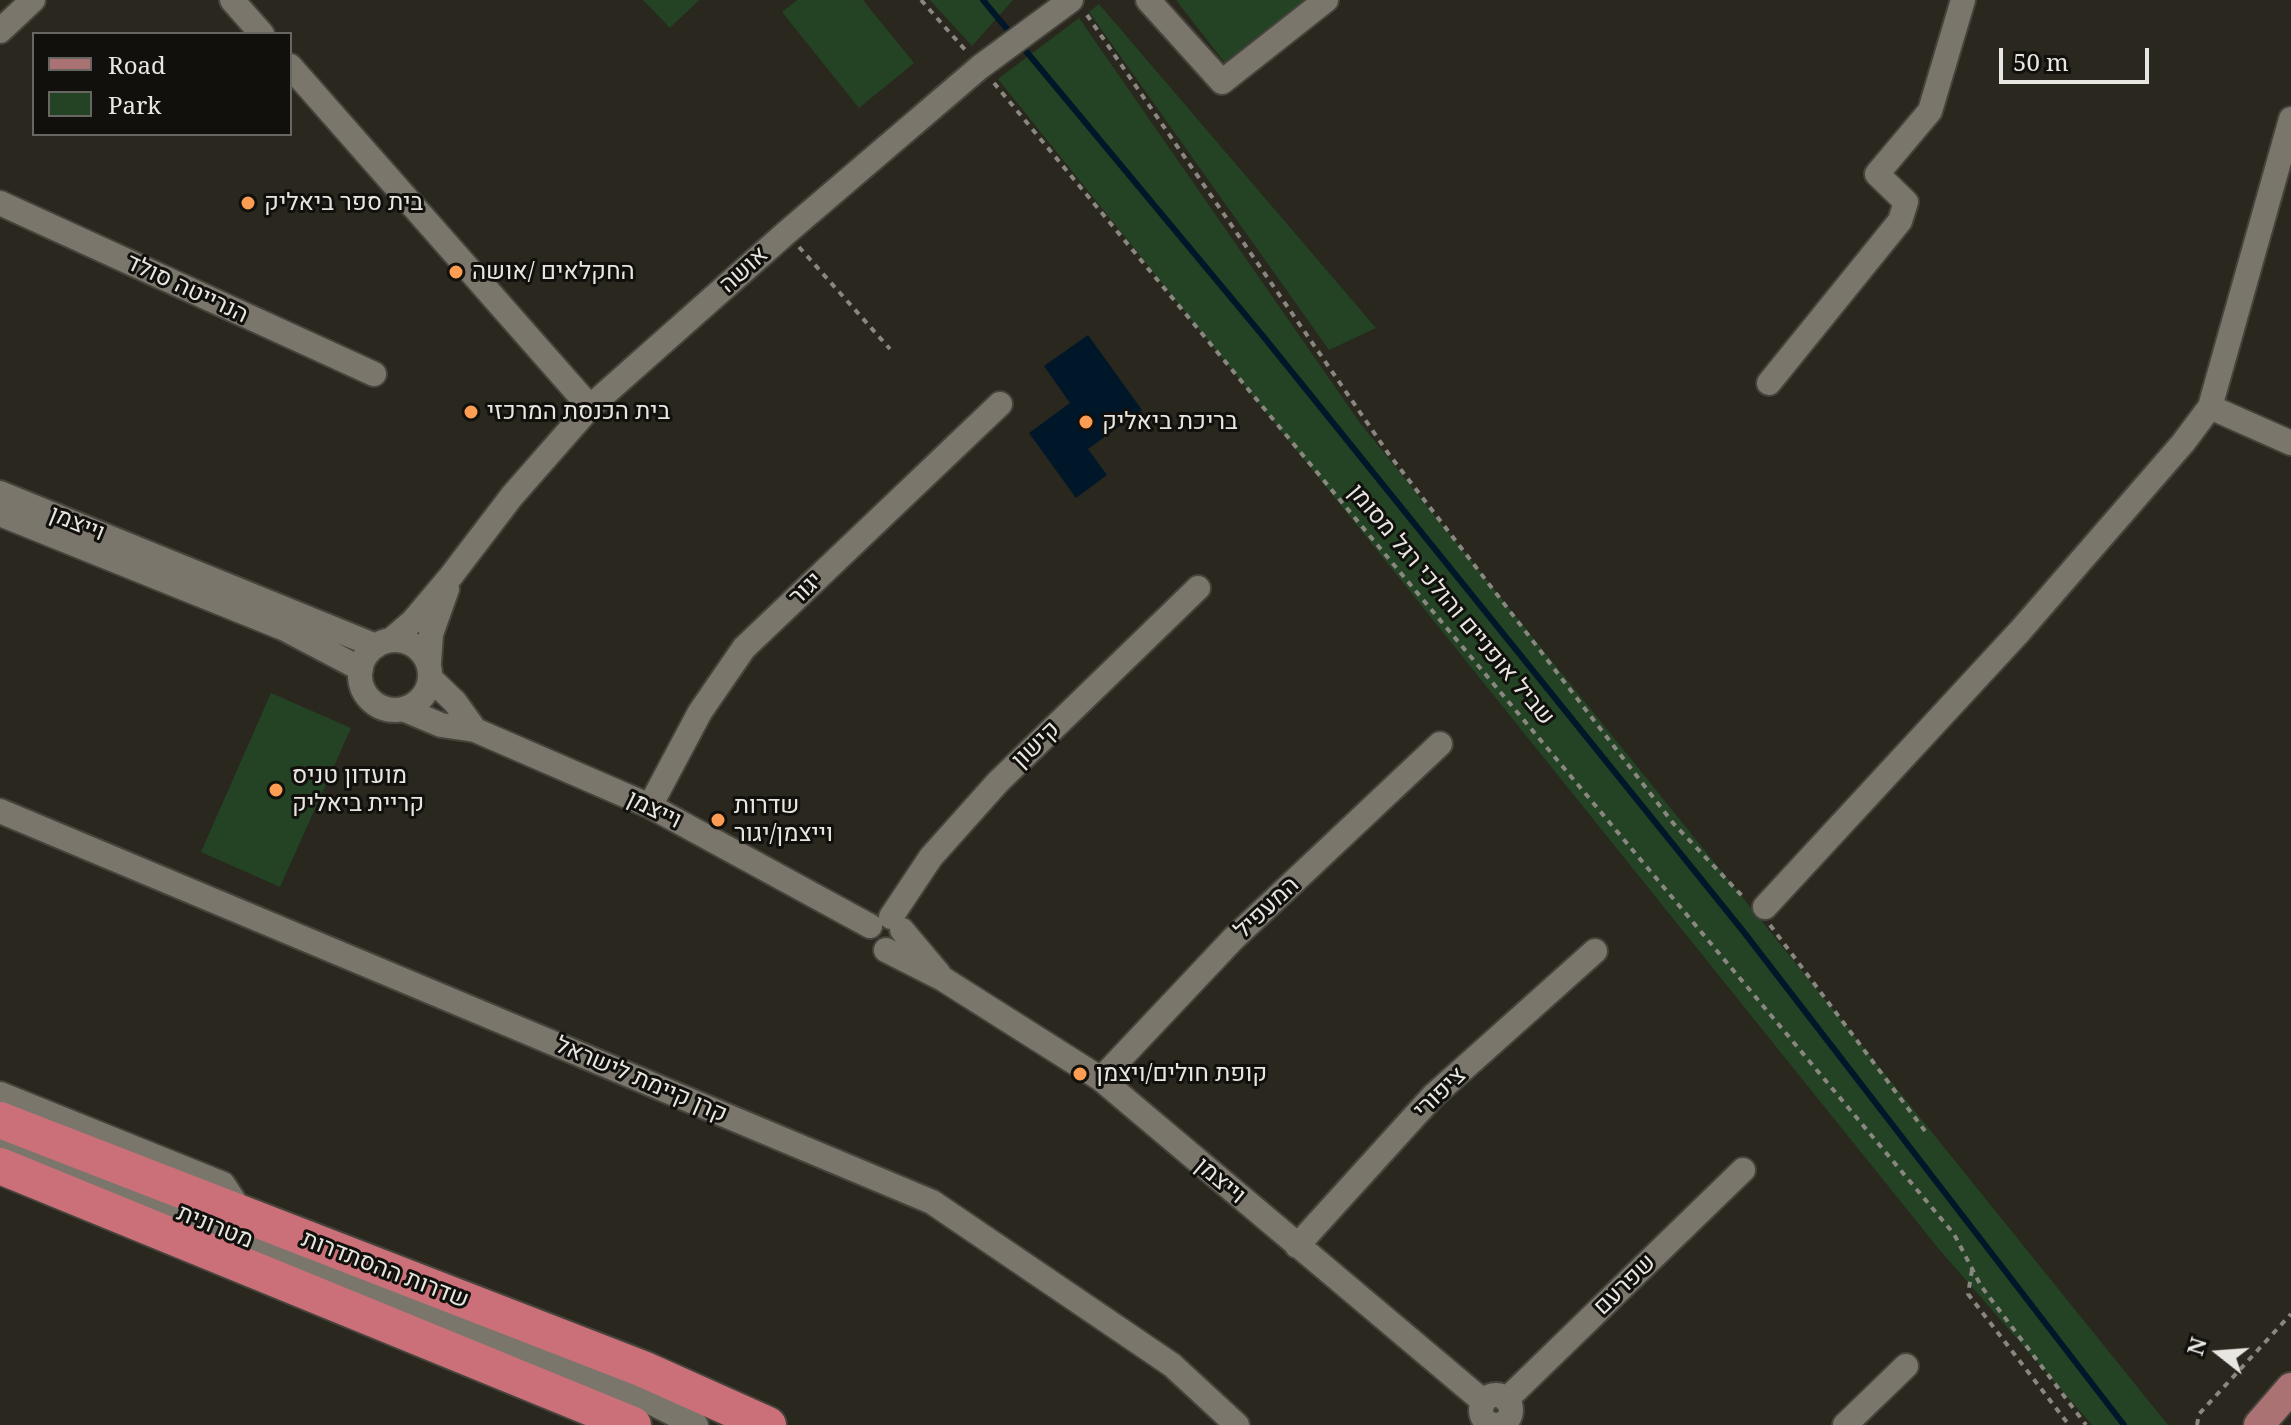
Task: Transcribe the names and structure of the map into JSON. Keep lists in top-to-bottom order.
{
  "streets": {
    "highway": ["שדרות ההסתדרות"],
    "street": [
      "אושה",
      "הנרייטה סולד",
      "וייצמן",
      "יגור",
      "קישון",
      "המעפיל",
      "קרן קיימת לישראל",
      "ציפורי",
      "מטרונית",
      "שפרעם"
    ],
    "path": ["שביל אופניים והולכי רגל מסומן"]
  },
  "crossings": [
    ["אושה", "וייצמן"],
    ["אושה", "שביל אופניים והולכי רגל מסומן"],
    ["וייצמן", "יגור"],
    ["וייצמן", "קישון"],
    ["וייצמן", "המעפיל"],
    ["וייצמן", "ציפורי"],
    ["וייצמן", "שפרעם"]
  ],
  "places": [
    "בית ספר ביאליק",
    "החקלאים /אושה",
    "בית הכנסת המרכזי",
    "בריכת ביאליק",
    "מועדון טניס קריית ביאליק",
    "שדרות וייצמן/יגור",
    "קופת חולים/ויצמן"
  ],
  "legend": ["Road", "Park"],
  "scale_bar": "50 m",
  "north": "left"
}
